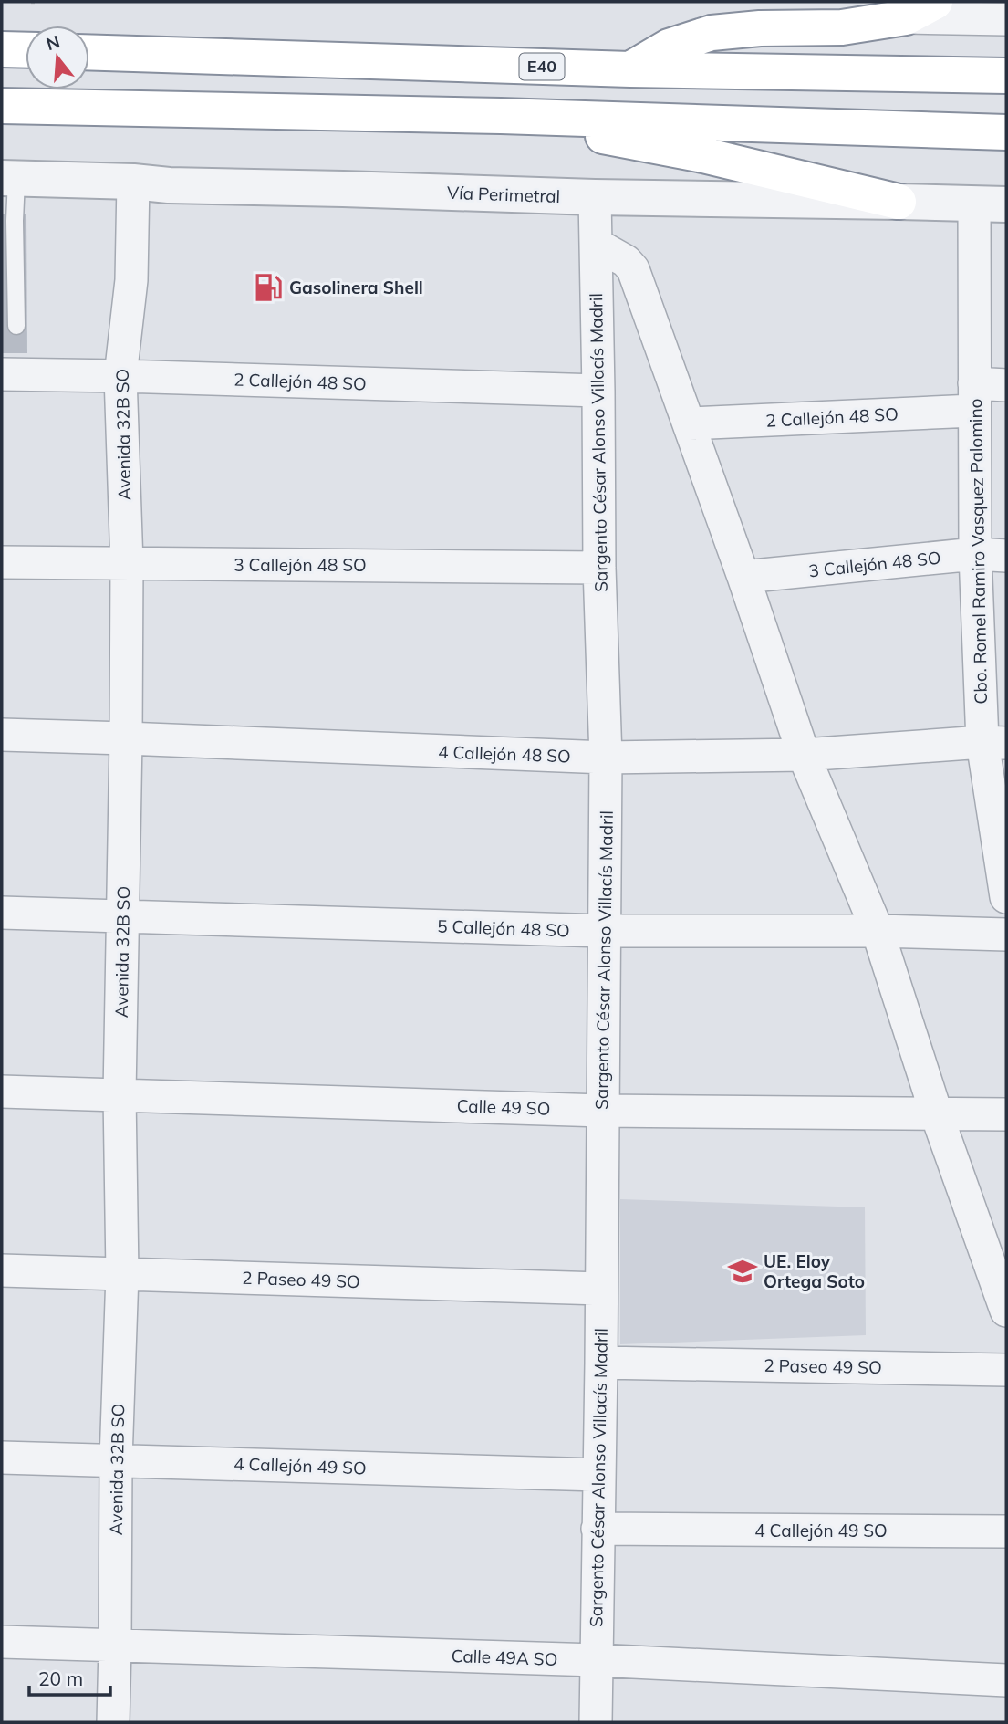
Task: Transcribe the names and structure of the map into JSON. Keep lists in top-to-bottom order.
{
  "streets": {
    "highway": ["E40"],
    "street": [
      "Vía Perimetral",
      "2 Callejón 48 SO",
      "Avenida 32B SO",
      "Sargento César Alonso Villacís Madril",
      "Cbo. Romel Ramiro Vasquez Palomino",
      "3 Callejón 48 SO",
      "4 Callejón 48 SO",
      "5 Callejón 48 SO",
      "Calle 49 SO",
      "2 Paseo 49 SO",
      "4 Callejón 49 SO",
      "Calle 49A SO"
    ]
  },
  "crossings": [
    ["Vía Perimetral", "Avenida 32B SO"],
    ["Vía Perimetral", "Sargento César Alonso Villacís Madril"],
    ["Vía Perimetral", "Cbo. Romel Ramiro Vasquez Palomino"],
    ["2 Callejón 48 SO", "Avenida 32B SO"],
    ["2 Callejón 48 SO", "Sargento César Alonso Villacís Madril"],
    ["2 Callejón 48 SO", "Cbo. Romel Ramiro Vasquez Palomino"],
    ["Avenida 32B SO", "3 Callejón 48 SO"],
    ["Avenida 32B SO", "4 Callejón 48 SO"],
    ["Avenida 32B SO", "5 Callejón 48 SO"],
    ["Avenida 32B SO", "Calle 49 SO"],
    ["Avenida 32B SO", "2 Paseo 49 SO"],
    ["Avenida 32B SO", "4 Callejón 49 SO"],
    ["Avenida 32B SO", "Calle 49A SO"],
    ["Sargento César Alonso Villacís Madril", "3 Callejón 48 SO"],
    ["Sargento César Alonso Villacís Madril", "4 Callejón 48 SO"],
    ["Sargento César Alonso Villacís Madril", "5 Callejón 48 SO"],
    ["Sargento César Alonso Villacís Madril", "Calle 49 SO"],
    ["Sargento César Alonso Villacís Madril", "2 Paseo 49 SO"],
    ["Sargento César Alonso Villacís Madril", "4 Callejón 49 SO"],
    ["Sargento César Alonso Villacís Madril", "Calle 49A SO"],
    ["Cbo. Romel Ramiro Vasquez Palomino", "3 Callejón 48 SO"],
    ["Cbo. Romel Ramiro Vasquez Palomino", "4 Callejón 48 SO"]
  ],
  "places": {
    "fuel station": ["Gasolinera Shell"],
    "school or university": ["UE. Eloy Ortega Soto"]
  },
  "scale_bar": "20 m",
  "north": "top"
}
